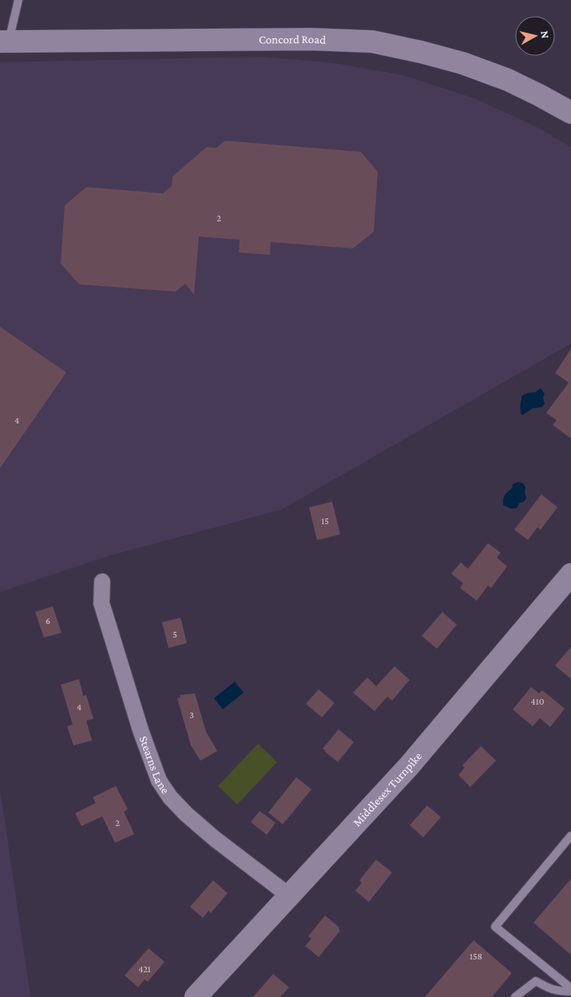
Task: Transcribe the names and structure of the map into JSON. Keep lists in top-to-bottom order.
{
  "streets": {
    "main road": ["Concord Road", "Middlesex Turnpike"],
    "street": ["Stearns Lane"]
  },
  "crossings": [
    ["Stearns Lane", "Middlesex Turnpike"]
  ],
  "house_numbers": [
    "2",
    "4",
    "15",
    "6",
    "5",
    "410",
    "4",
    "3",
    "2",
    "158",
    "421"
  ],
  "north": "right"
}
